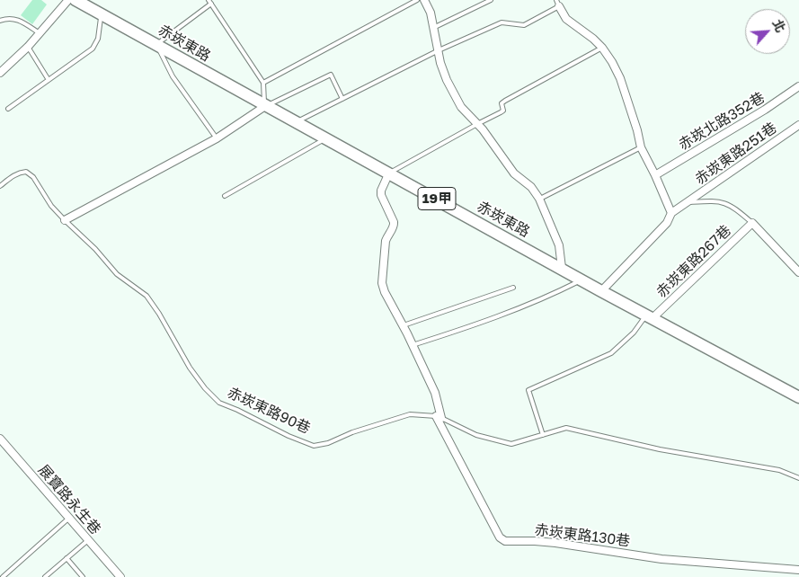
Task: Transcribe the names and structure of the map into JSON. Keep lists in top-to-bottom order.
{
  "streets": {
    "main road": ["赤崁東路", "19甲"],
    "street": [
      "赤崁北路352巷",
      "赤崁東路251巷",
      "赤崁東路267巷",
      "展寶路永生巷",
      "赤崁東路130巷"
    ],
    "lane": ["赤崁東路90巷"]
  },
  "crossings": [
    ["赤崁東路", "赤崁東路251巷"],
    ["赤崁東路", "赤崁東路267巷"],
    ["赤崁東路", "赤崁東路130巷"],
    ["赤崁東路251巷", "赤崁東路267巷"],
    ["赤崁東路90巷", "赤崁東路130巷"]
  ],
  "north": "top right"
}
